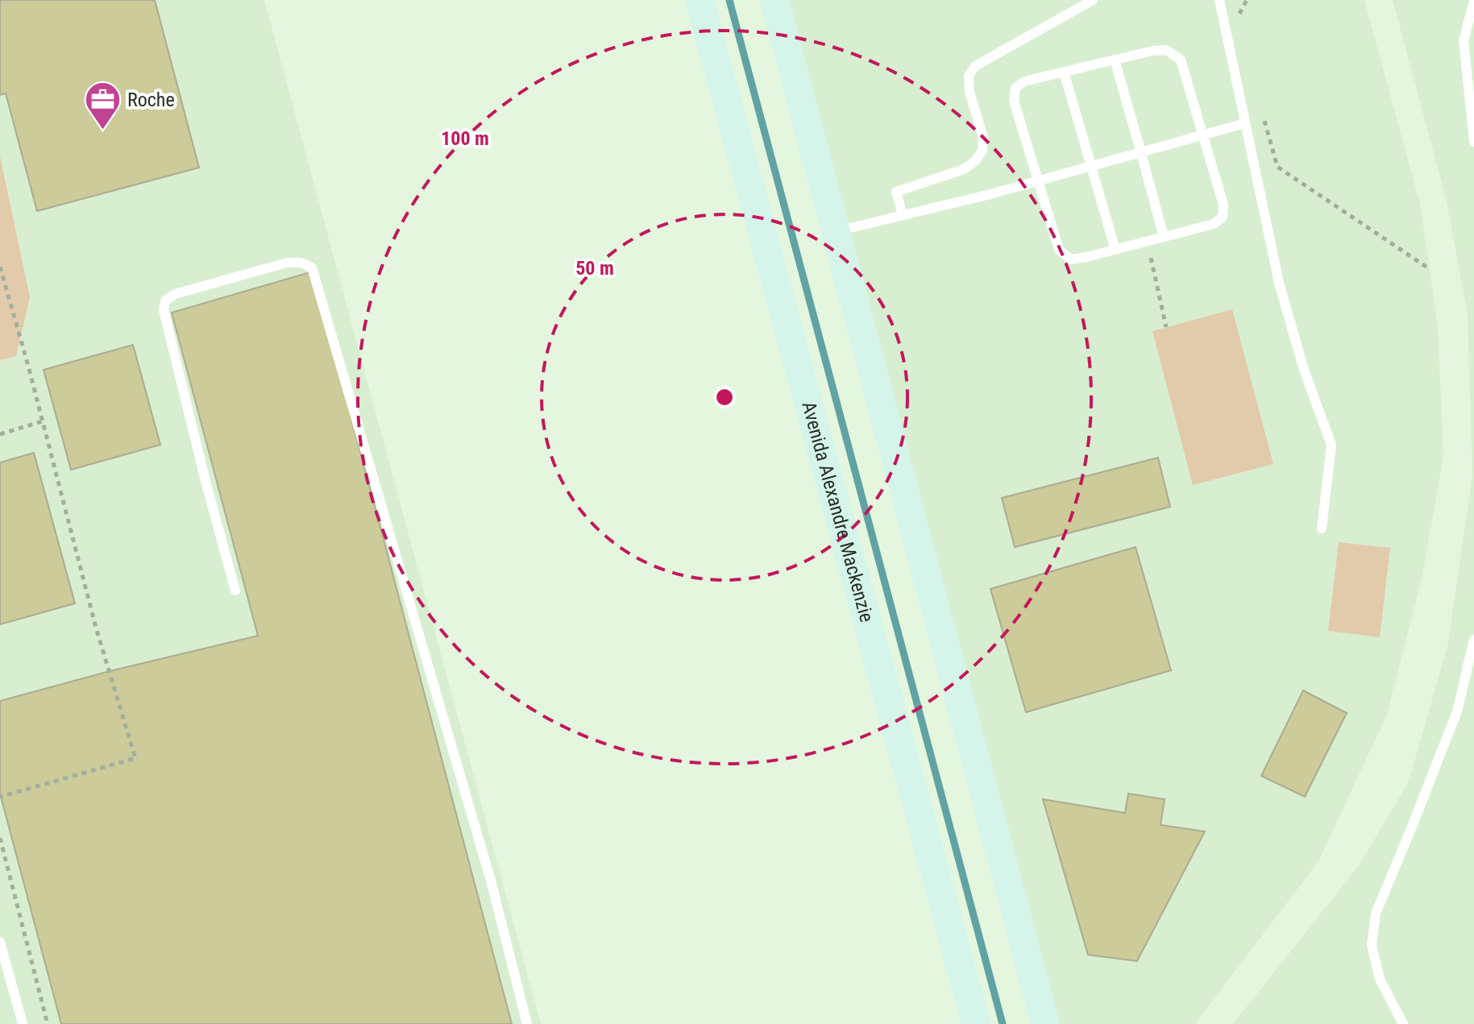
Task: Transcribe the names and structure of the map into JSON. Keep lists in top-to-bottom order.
{
  "streets": {
    "street": ["Avenida Alexandre Mackenzie"]
  },
  "places": {
    "office": ["Roche"]
  },
  "rings": ["100 m", "50 m"]
}
